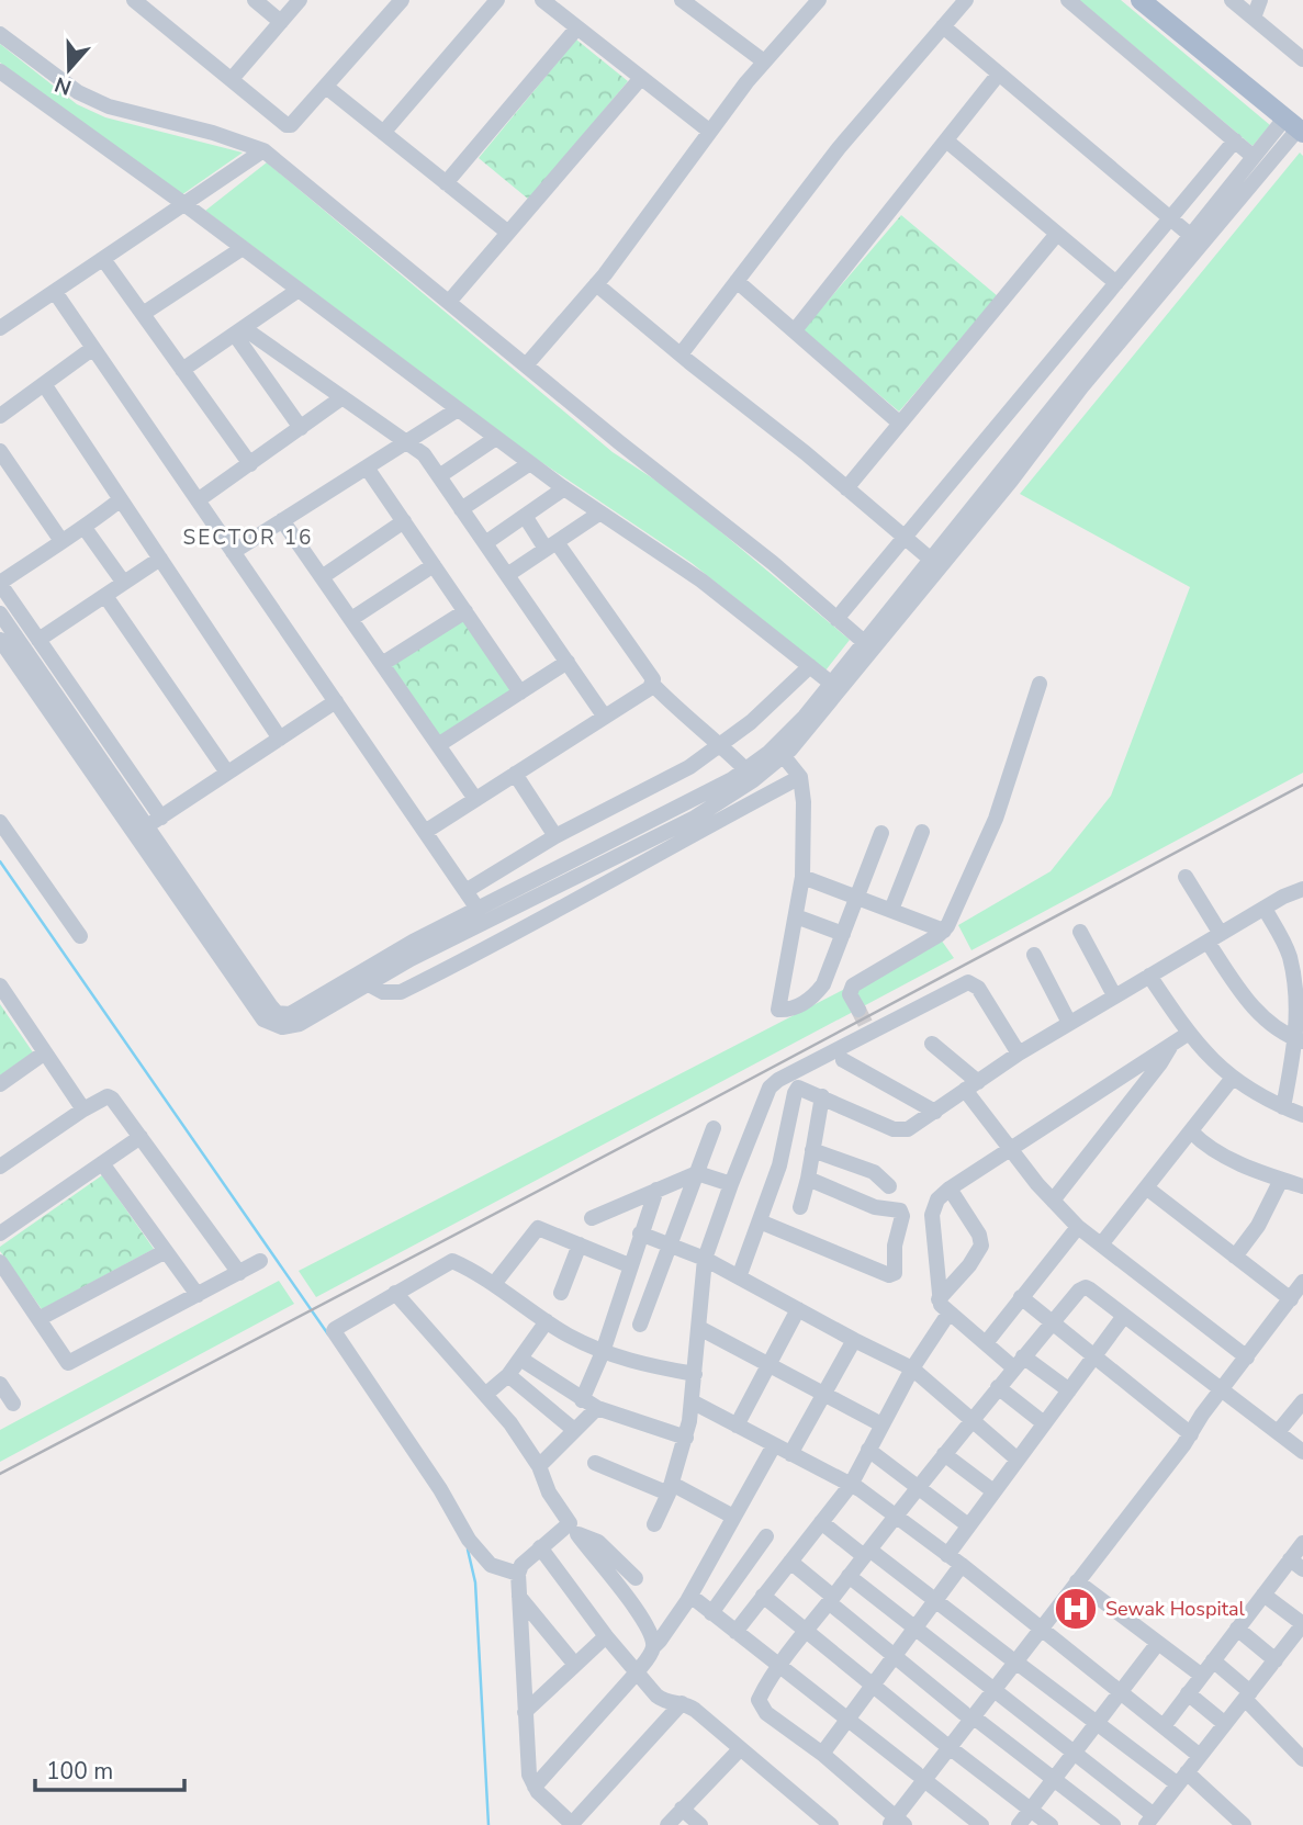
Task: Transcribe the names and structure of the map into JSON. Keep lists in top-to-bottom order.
{
  "districts": ["SECTOR 16"],
  "places": {
    "hospital": ["Sewak Hospital"]
  },
  "scale_bar": "100 m",
  "north": "bottom"
}
